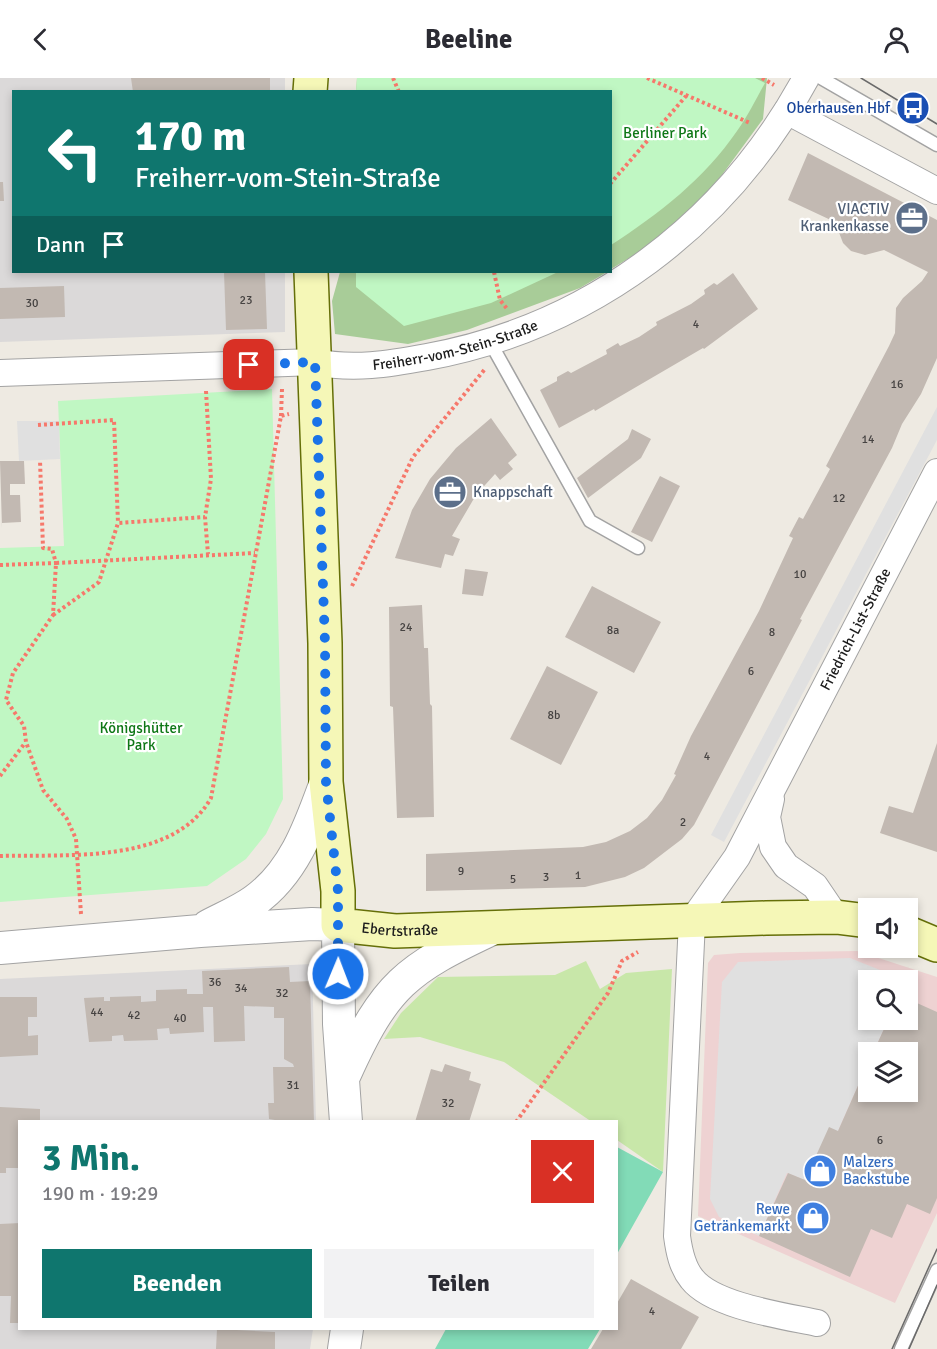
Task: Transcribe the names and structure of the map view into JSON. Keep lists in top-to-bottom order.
{
  "streets": {
    "main road": ["Ebertstraße"],
    "street": ["Freiherr-vom-Stein-Straße", "Friedrich-List-Straße"]
  },
  "crossings": [
    ["Friedrich-List-Straße", "Ebertstraße"]
  ],
  "parks": ["Berliner Park", "Königshütter Park"],
  "places": {
    "bus stop": ["Oberhausen Hbf"],
    "office": ["VIACTIV Krankenkasse", "Knappschaft"],
    "shop": ["Malzers Backstube", "Rewe Getränkemarkt"]
  },
  "house_numbers": [
    "23",
    "30",
    "4",
    "16",
    "14",
    "12",
    "10",
    "24",
    "8a",
    "8",
    "6",
    "8b",
    "4",
    "2",
    "9",
    "1",
    "3",
    "5",
    "36",
    "34",
    "32",
    "44",
    "42",
    "40",
    "31",
    "32",
    "6",
    "4"
  ],
  "page": {
    "header": "Beeline",
    "turn": ["170 m", "Freiherr-vom-Stein-Straße"],
    "then": "Dann",
    "heading": ["3 Min.", "190 m · 19:29"],
    "buttons": ["Beenden", "Teilen"]
  }
}
